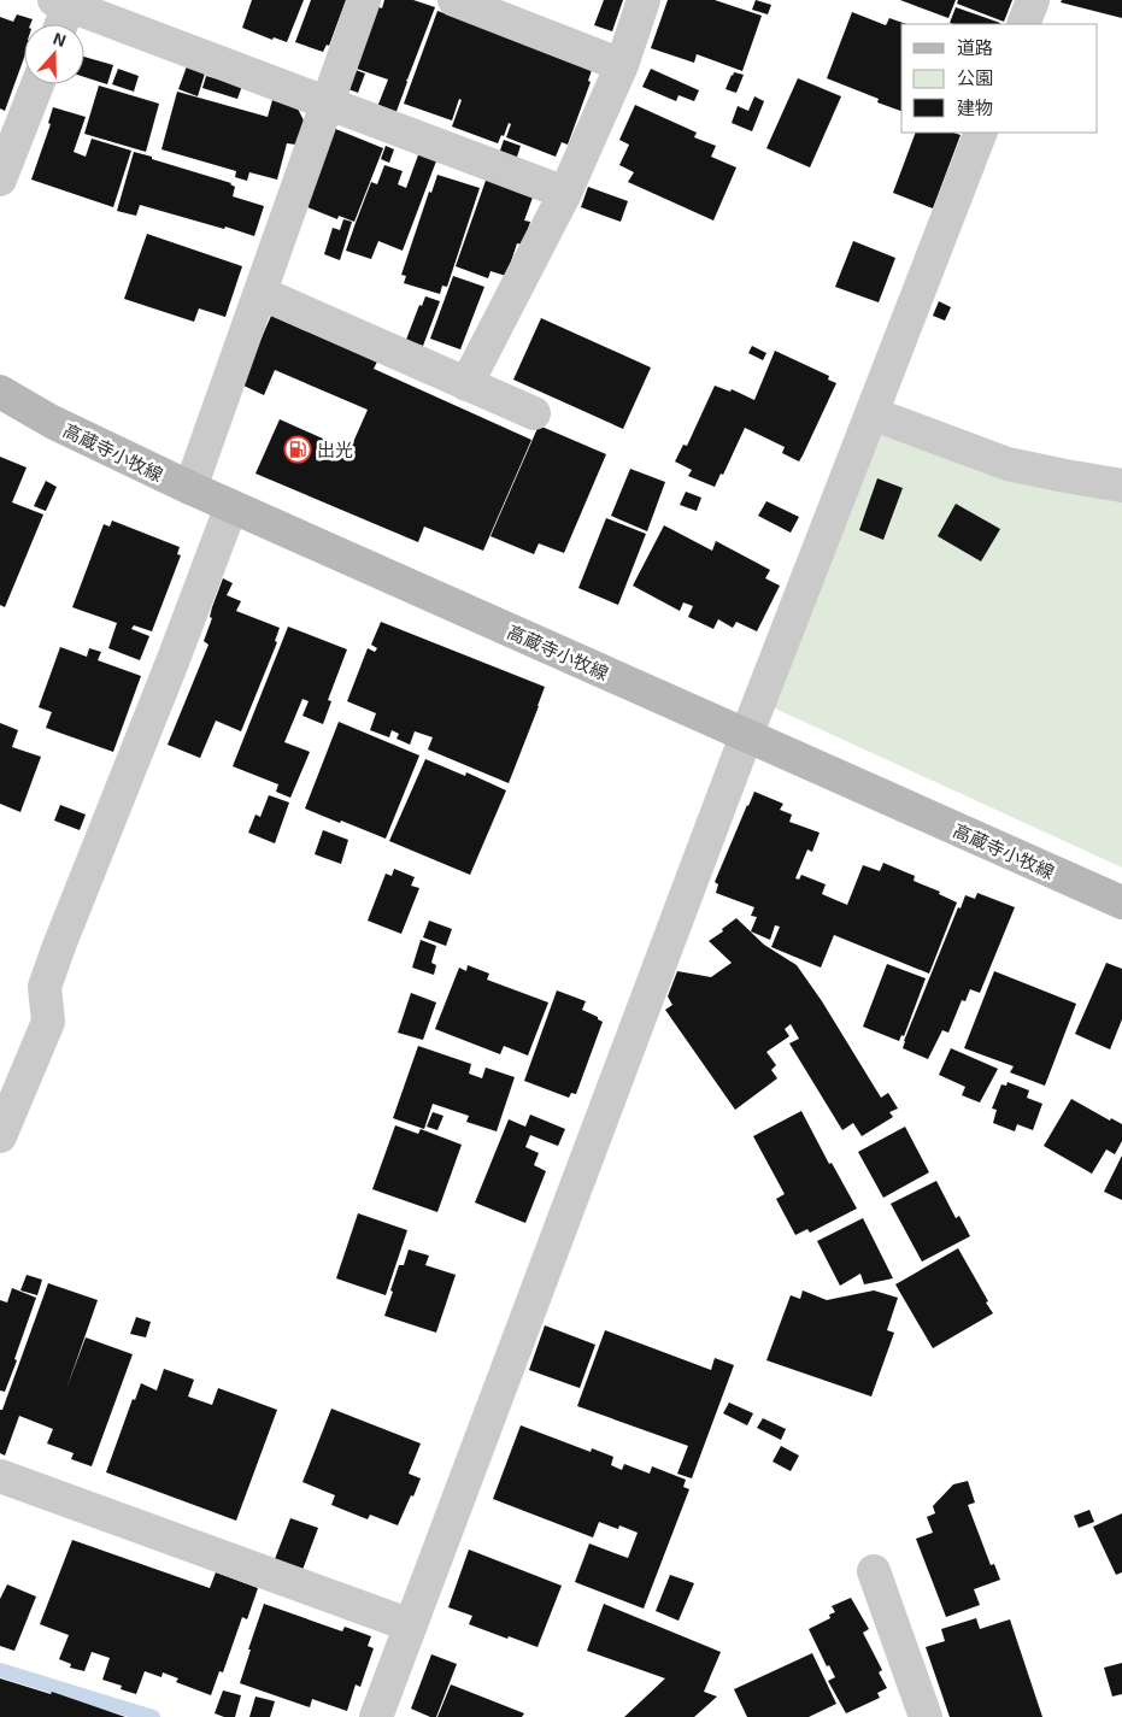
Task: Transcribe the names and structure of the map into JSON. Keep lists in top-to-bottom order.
{
  "streets": {
    "main road": ["高蔵寺小牧線"]
  },
  "places": {
    "fuel station": ["出光"]
  },
  "legend": ["道路", "公園", "建物"],
  "north": "top"
}
